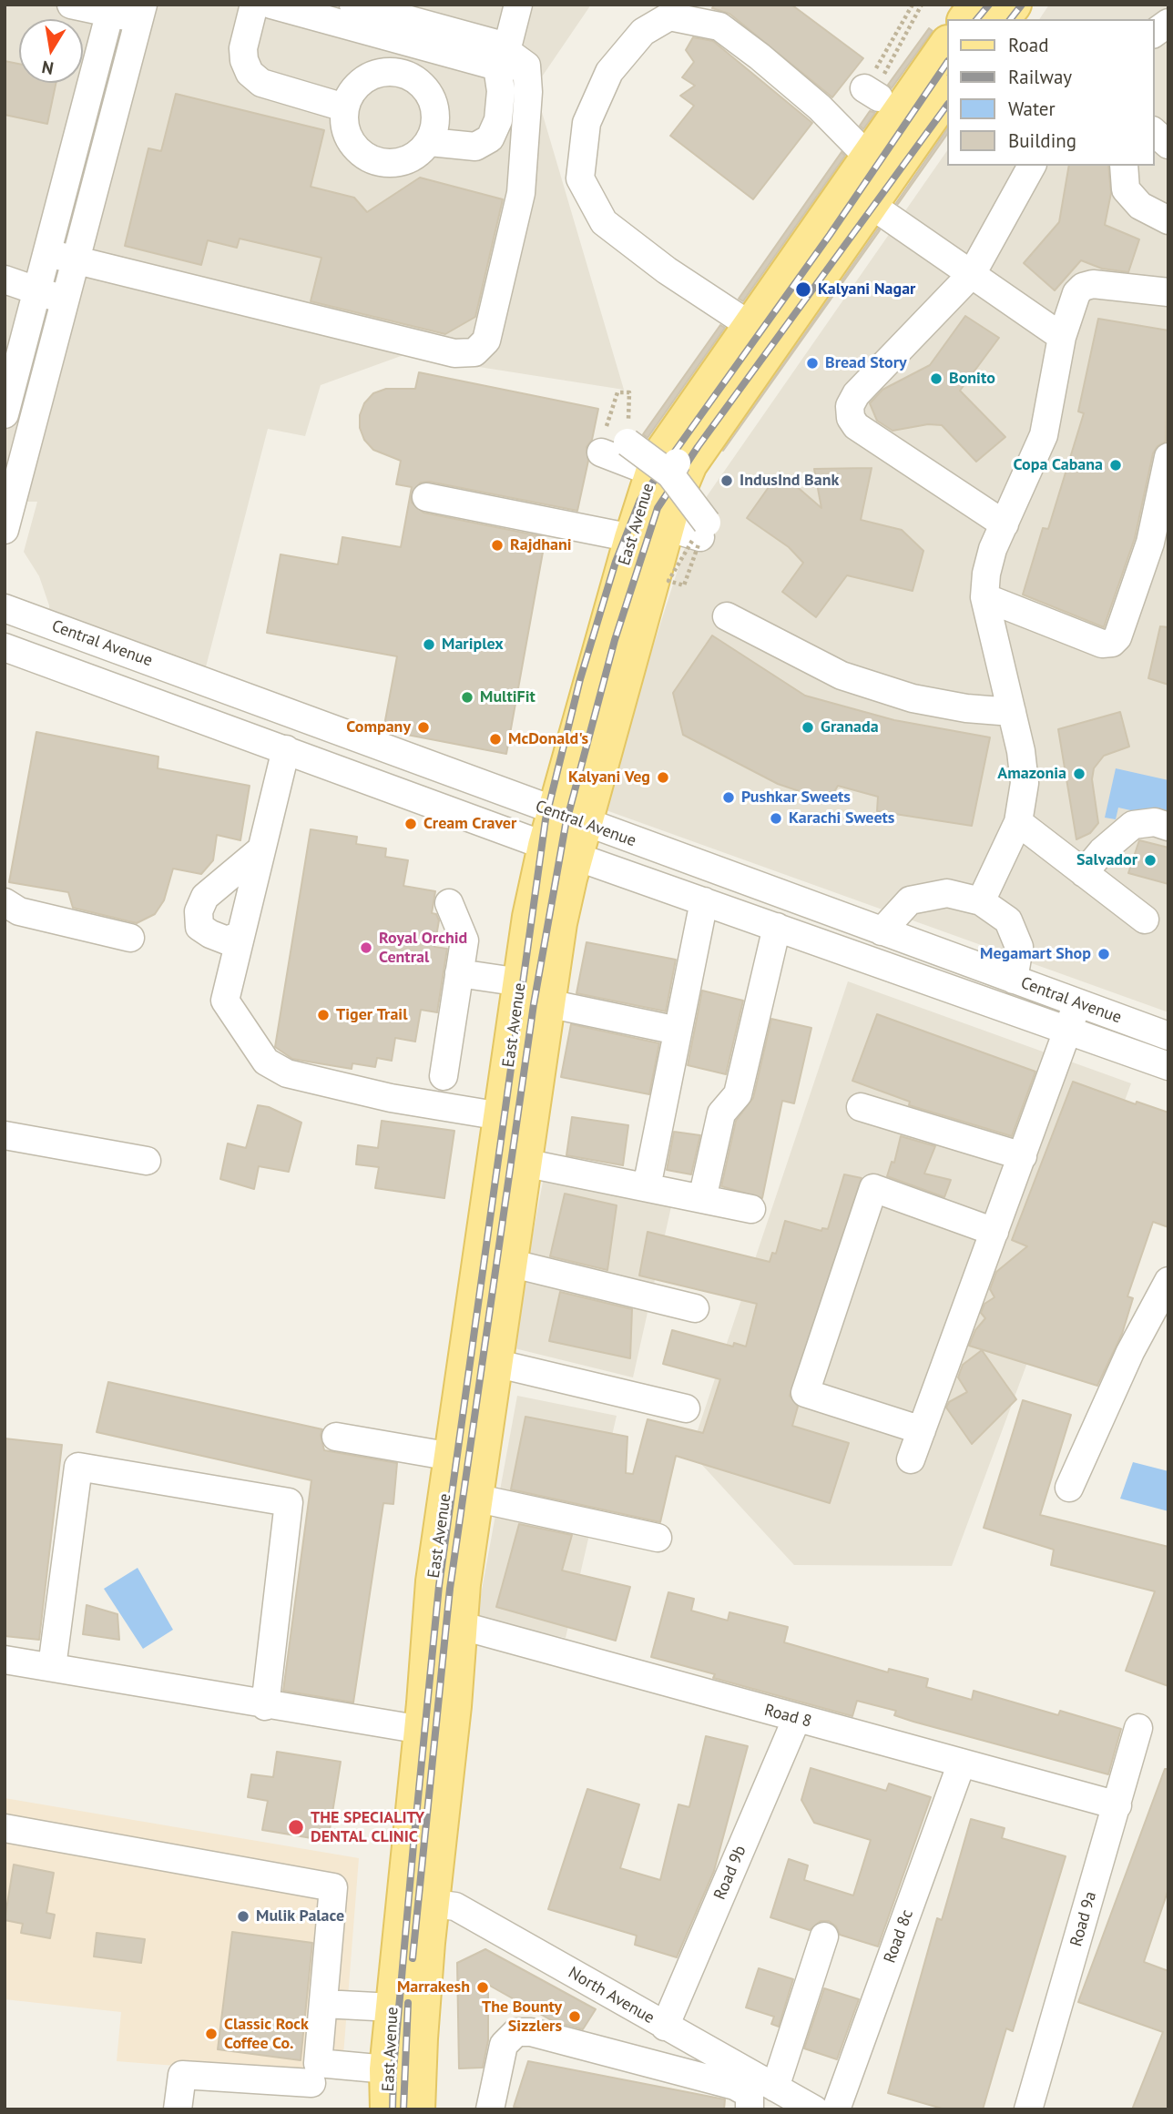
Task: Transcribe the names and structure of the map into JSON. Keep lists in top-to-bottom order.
{
  "streets": {
    "main road": ["East Avenue"],
    "street": [
      "Central Avenue",
      "Road 8",
      "Road 9b",
      "Road 9a",
      "Road 8c",
      "North Avenue"
    ]
  },
  "crossings": [
    ["East Avenue", "Central Avenue"],
    ["East Avenue", "Road 8"],
    ["East Avenue", "North Avenue"],
    ["Road 8", "Road 9b"],
    ["Road 8", "Road 9a"],
    ["Road 8", "Road 8c"],
    ["Road 9b", "North Avenue"]
  ],
  "places": [
    "Kalyani Nagar",
    "Bread Story",
    "Bonito",
    "Copa Cabana",
    "IndusInd Bank",
    "Rajdhani",
    "Mariplex",
    "MultiFit",
    "Company",
    "Granada",
    "McDonald's",
    "Amazonia",
    "Kalyani Veg",
    "Pushkar Sweets",
    "Karachi Sweets",
    "Cream Craver",
    "Salvador",
    "Royal Orchid Central",
    "Megamart Shop",
    "Tiger Trail",
    "THE SPECIALITY DENTAL CLINIC",
    "Mulik Palace",
    "Marrakesh",
    "The Bounty Sizzlers",
    "Classic Rock Coffee Co."
  ],
  "legend": [
    "Road",
    "Railway",
    "Water",
    "Building"
  ],
  "north": "bottom"
}
